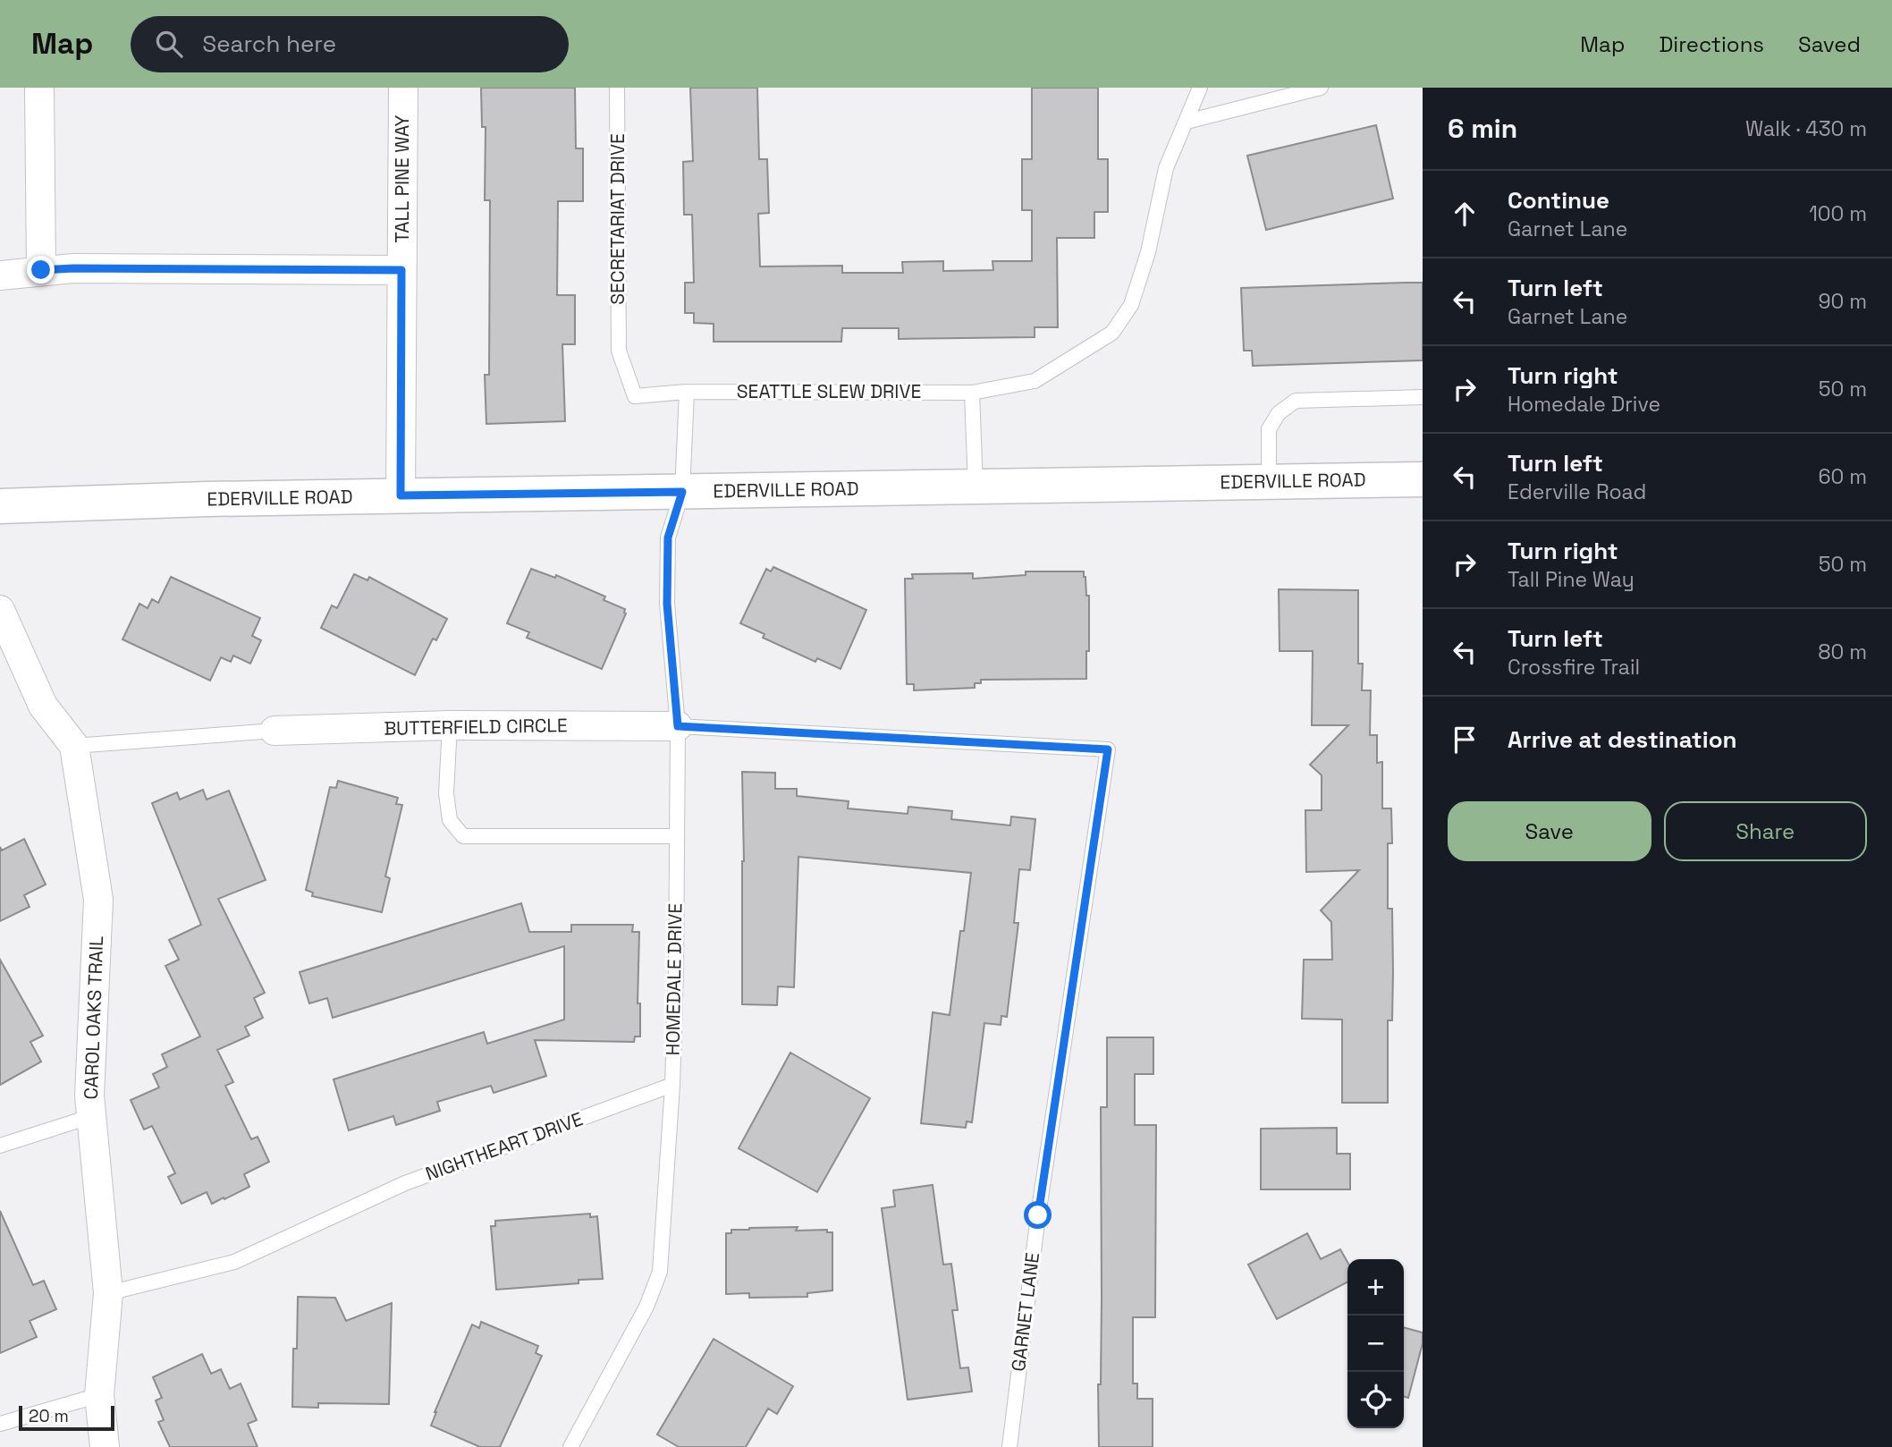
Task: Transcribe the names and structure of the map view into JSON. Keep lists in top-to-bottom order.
{
  "streets": {
    "street": [
      "TALL PINE WAY",
      "EDERVILLE ROAD",
      "BUTTERFIELD CIRCLE",
      "CAROL OAKS TRAIL"
    ],
    "lane": [
      "SECRETARIAT DRIVE",
      "SEATTLE SLEW DRIVE",
      "HOMEDALE DRIVE",
      "NIGHTHEART DRIVE",
      "GARNET LANE"
    ]
  },
  "crossings": [
    ["TALL PINE WAY", "EDERVILLE ROAD"],
    ["SECRETARIAT DRIVE", "SEATTLE SLEW DRIVE"],
    ["EDERVILLE ROAD", "HOMEDALE DRIVE"],
    ["BUTTERFIELD CIRCLE", "HOMEDALE DRIVE"],
    ["BUTTERFIELD CIRCLE", "GARNET LANE"],
    ["HOMEDALE DRIVE", "NIGHTHEART DRIVE"],
    ["HOMEDALE DRIVE", "GARNET LANE"],
    ["CAROL OAKS TRAIL", "NIGHTHEART DRIVE"]
  ],
  "scale_bar": "20 m",
  "page": {
    "header": "Map",
    "search": "Search here",
    "nav": ["Map", "Directions", "Saved"],
    "heading": ["6 min", "Walk · 430 m"],
    "list": [
      ["Continue", "Garnet Lane", "100 m"],
      ["Turn left", "Garnet Lane", "90 m"],
      ["Turn right", "Homedale Drive", "50 m"],
      ["Turn left", "Ederville Road", "60 m"],
      ["Turn right", "Tall Pine Way", "50 m"],
      ["Turn left", "Crossfire Trail", "80 m"],
      "Arrive at destination"
    ],
    "buttons": ["Save", "Share"],
    "map_buttons": ["+", "−"],
    "scale": "20 m"
  }
}
